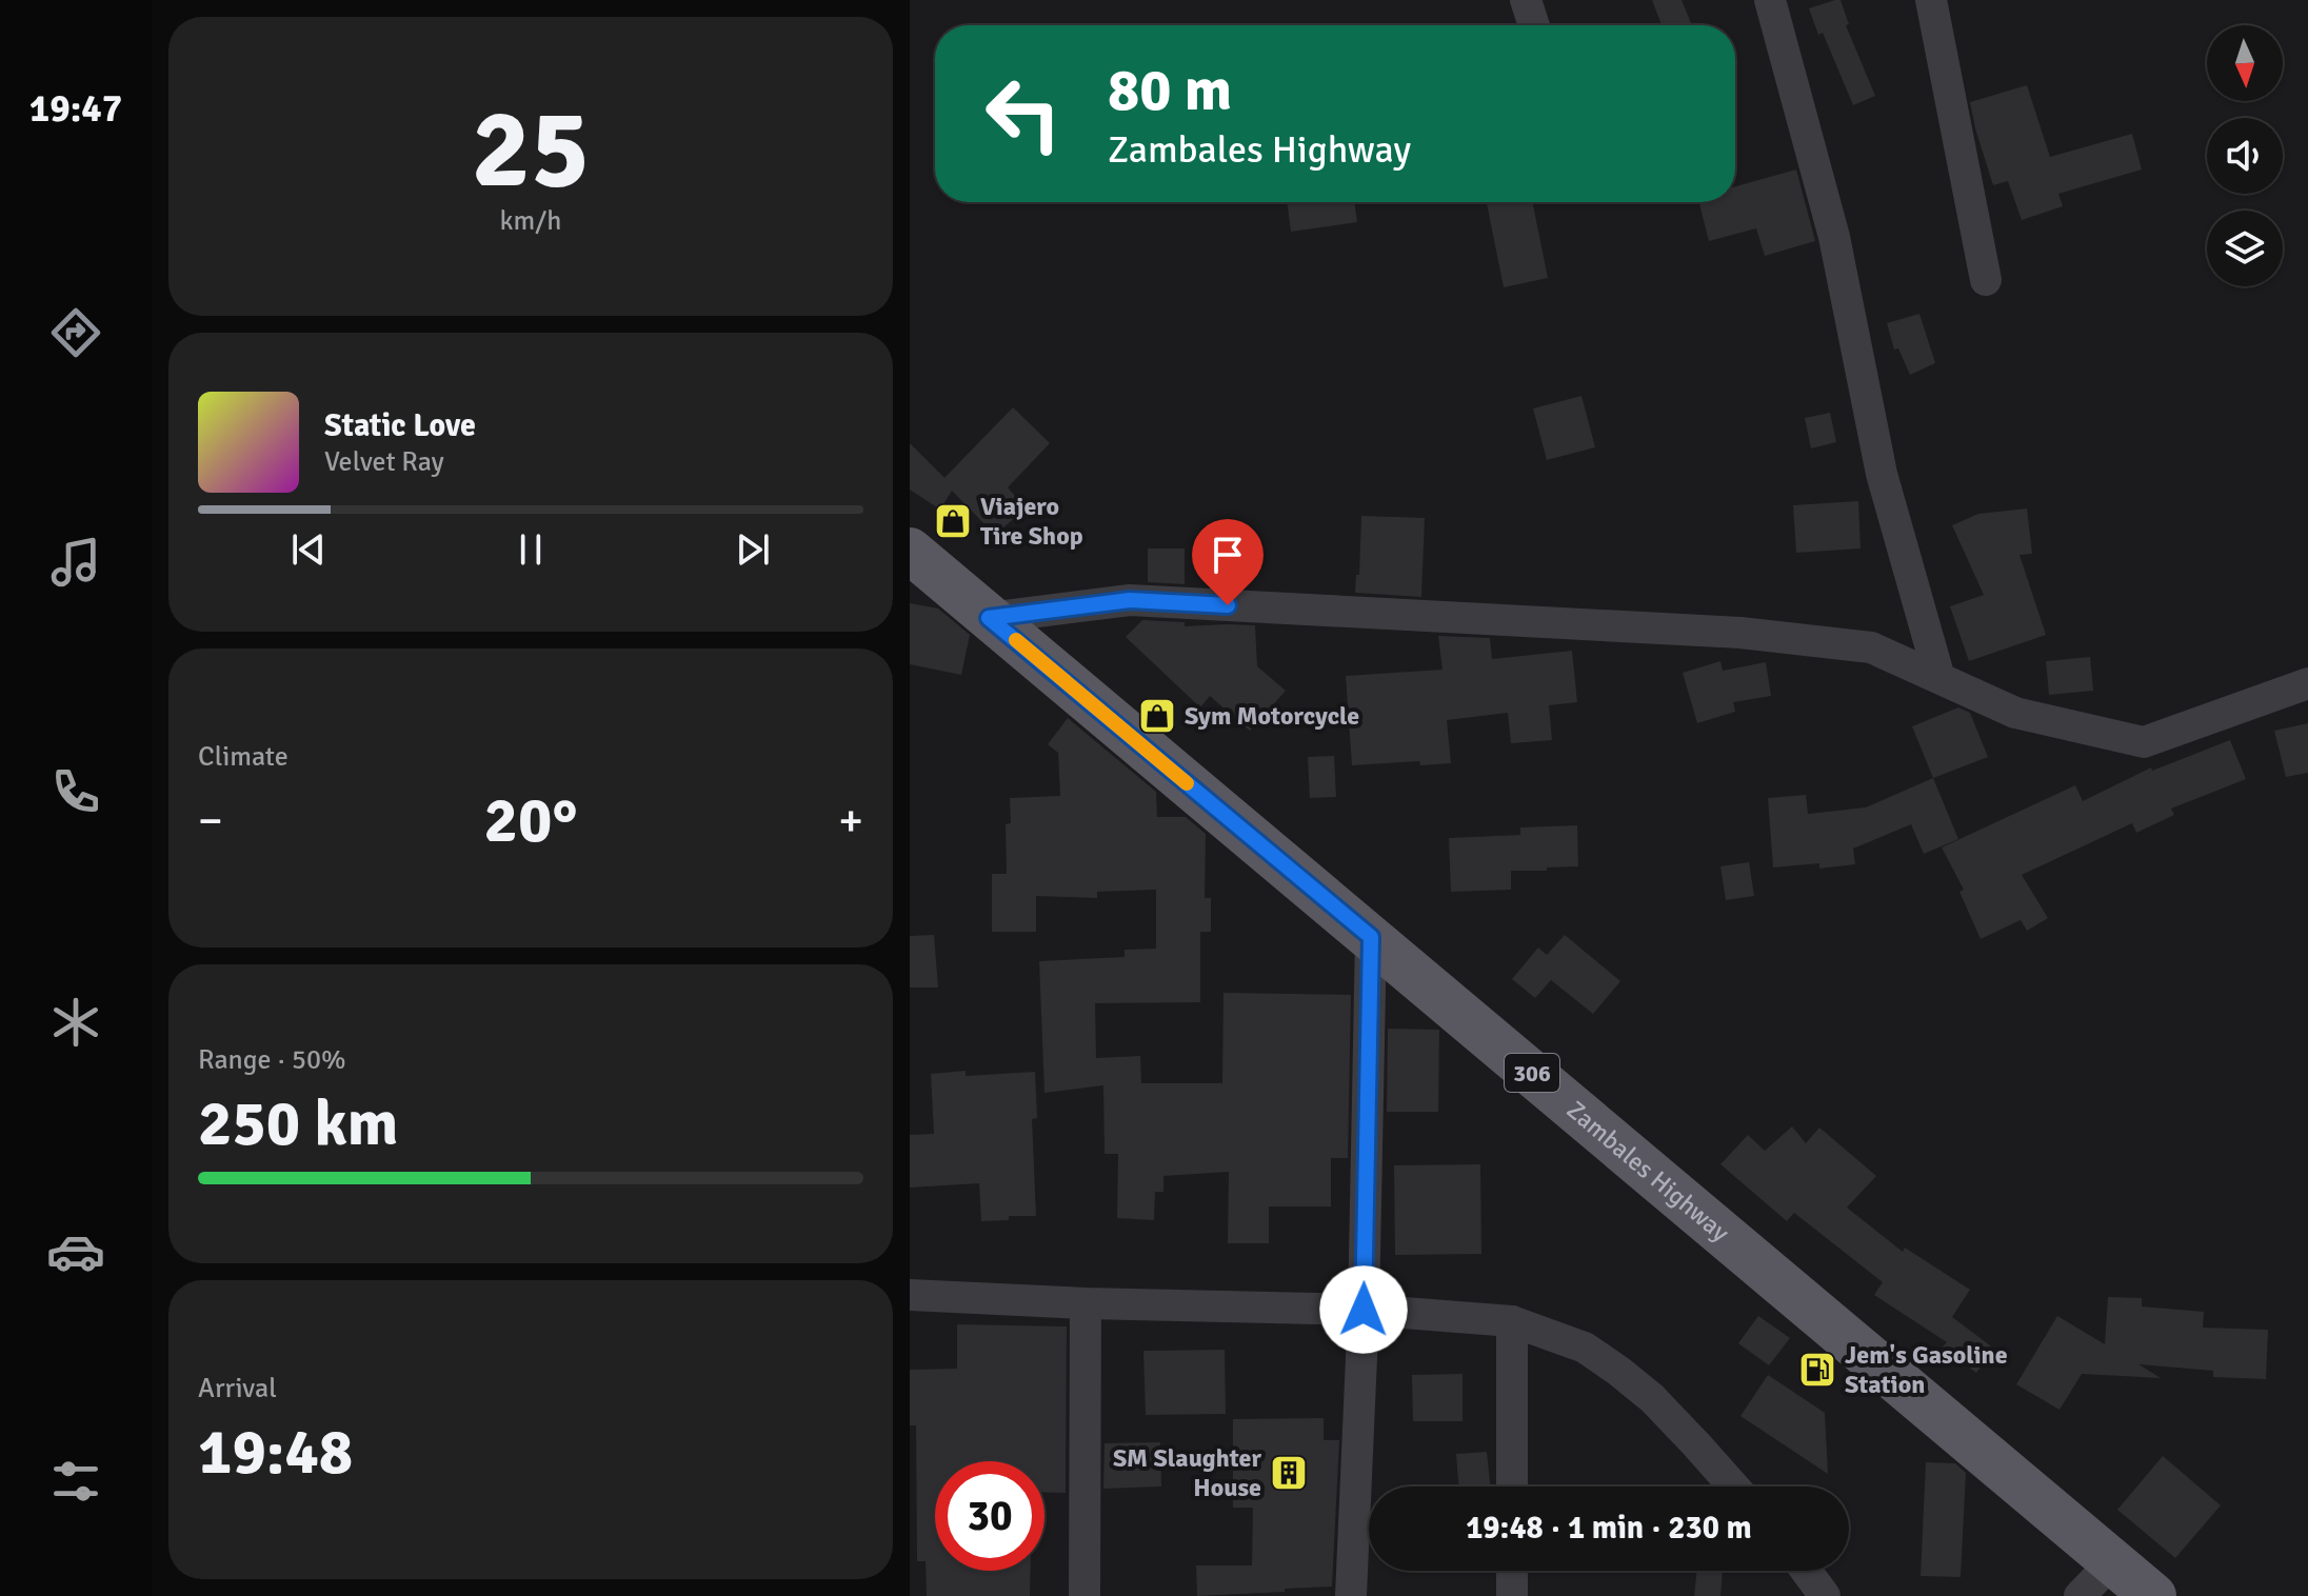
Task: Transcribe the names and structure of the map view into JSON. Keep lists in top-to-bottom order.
{
  "streets": {
    "main road": ["306", "Zambales Highway"]
  },
  "places": {
    "shop": ["Viajero Tire Shop", "Sym Motorcycle"],
    "fuel station": ["Jem's Gasoline Station"],
    "building": ["SM Slaughter House"]
  },
  "north": "bottom",
  "page": {
    "tabs": "19:47",
    "tile": [
      ["25", "km/h"],
      "Climate",
      ["Range · 50%", "250 km"],
      ["Arrival", "19:48"]
    ],
    "turn": ["80 m", "Zambales Highway"],
    "song": ["Static Love", "Velvet Ray"],
    "heat": ["−", "20°", "+"],
    "limit": "30",
    "trip": "19:48 · 1 min · 230 m"
  }
}
